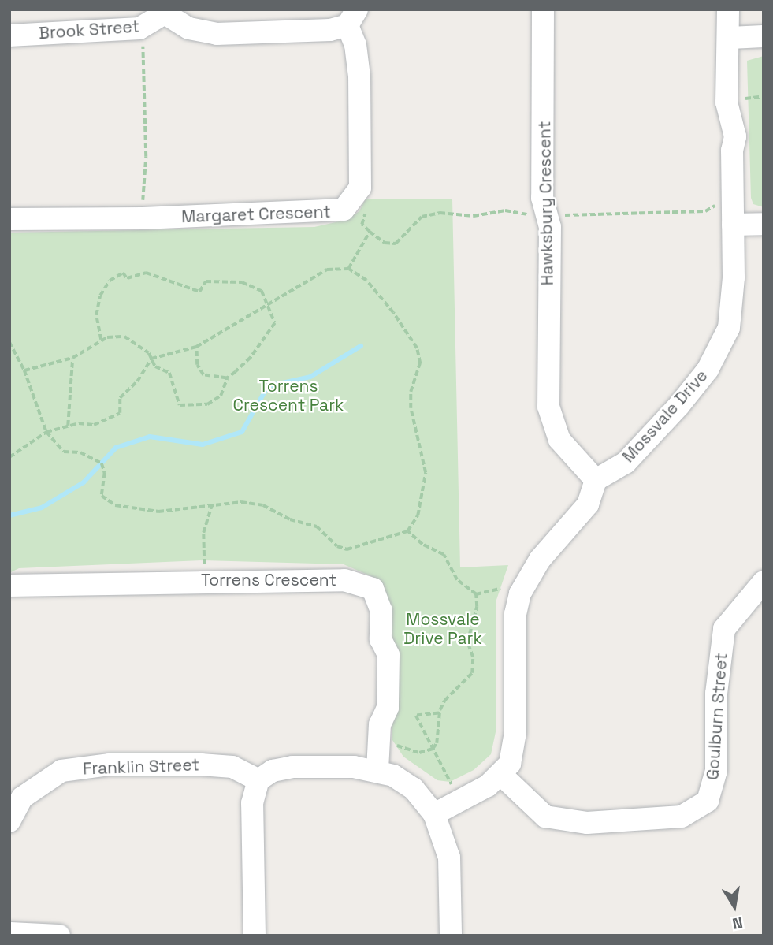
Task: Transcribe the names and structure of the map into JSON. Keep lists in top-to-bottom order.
{
  "streets": {
    "street": [
      "Brook Street",
      "Hawksbury Crescent",
      "Margaret Crescent",
      "Mossvale Drive",
      "Torrens Crescent",
      "Goulburn Street",
      "Franklin Street"
    ]
  },
  "crossings": [
    ["Hawksbury Crescent", "Mossvale Drive"]
  ],
  "parks": ["Torrens Crescent Park", "Mossvale Drive Park"],
  "north": "bottom"
}
